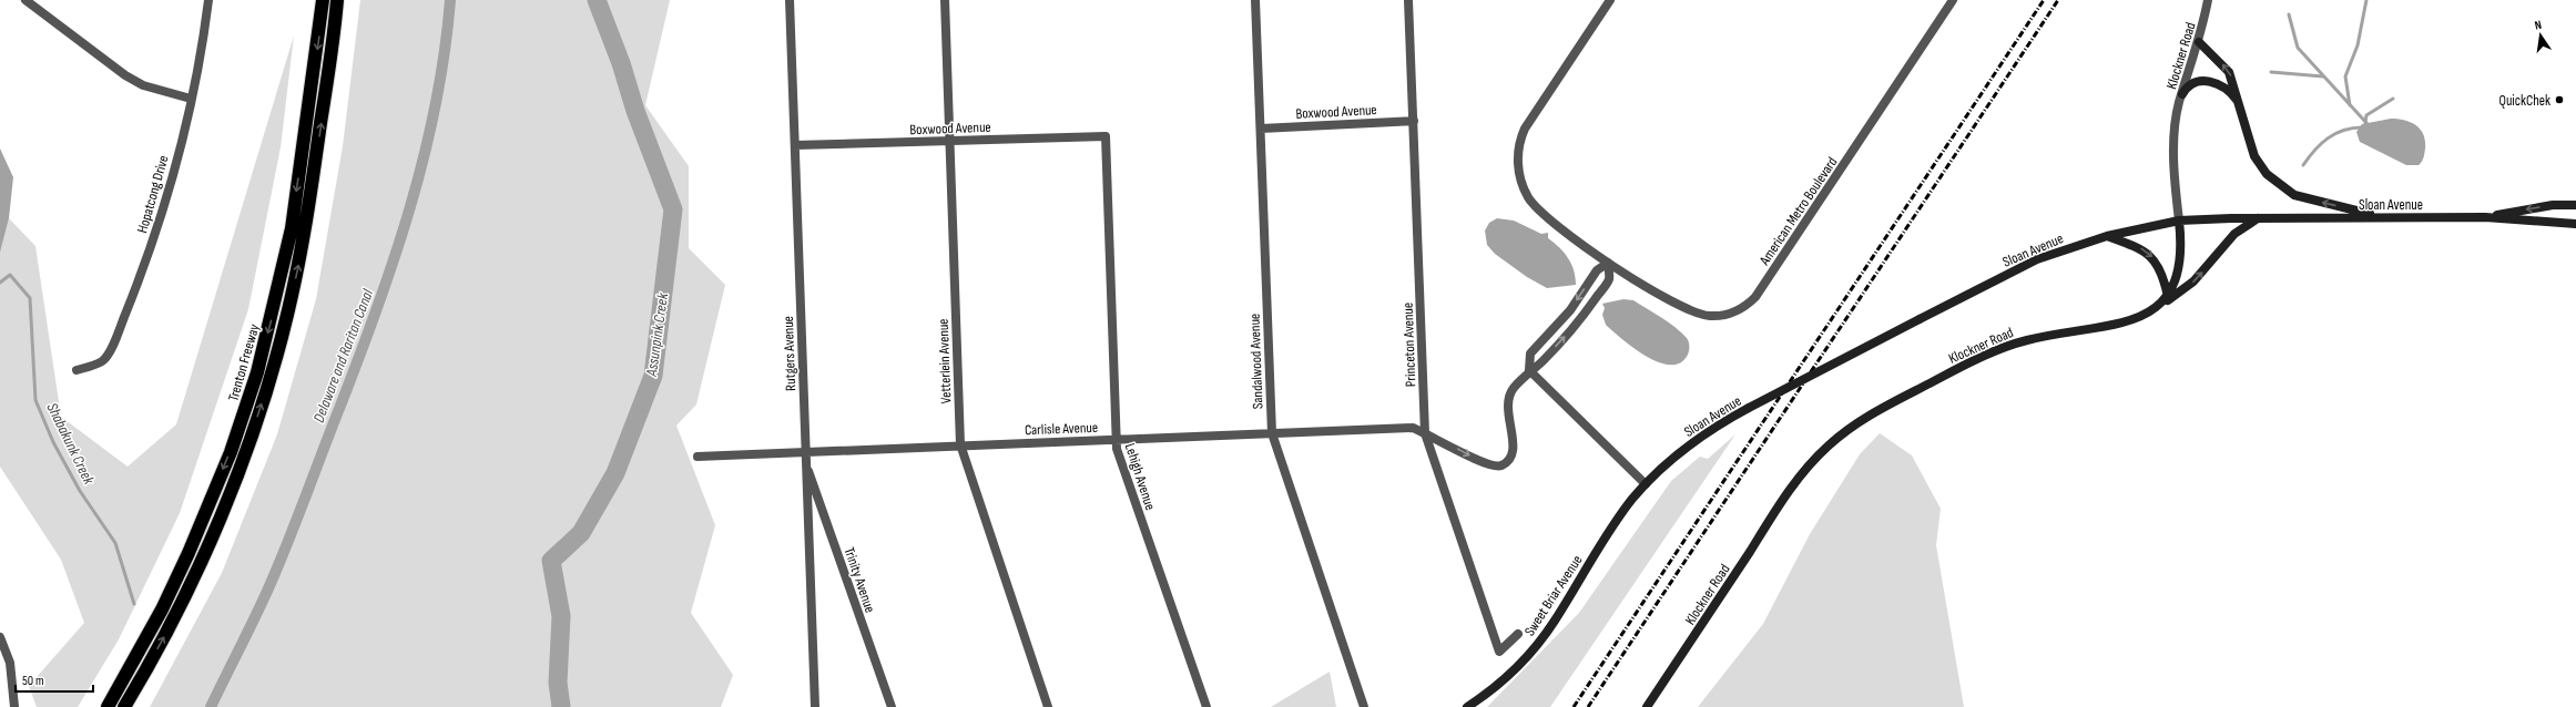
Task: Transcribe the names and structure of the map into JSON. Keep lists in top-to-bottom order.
{
  "streets": {
    "highway": ["Trenton Freeway"],
    "main road": ["Klockner Road", "Sloan Avenue", "Sweet Briar Avenue"],
    "street": [
      "Boxwood Avenue",
      "Hopatcong Drive",
      "American Metro Boulevard",
      "Princeton Avenue",
      "Rutgers Avenue",
      "Vetterlein Avenue",
      "Sandalwood Avenue",
      "Carlisle Avenue",
      "Lehigh Avenue",
      "Trinity Avenue"
    ]
  },
  "crossings": [
    ["Klockner Road", "Sloan Avenue"],
    ["Boxwood Avenue", "Princeton Avenue"],
    ["Boxwood Avenue", "Rutgers Avenue"],
    ["Boxwood Avenue", "Vetterlein Avenue"],
    ["Boxwood Avenue", "Sandalwood Avenue"],
    ["Boxwood Avenue", "Lehigh Avenue"],
    ["Sloan Avenue", "Sweet Briar Avenue"],
    ["Princeton Avenue", "Carlisle Avenue"],
    ["Rutgers Avenue", "Carlisle Avenue"],
    ["Rutgers Avenue", "Trinity Avenue"],
    ["Vetterlein Avenue", "Carlisle Avenue"],
    ["Sandalwood Avenue", "Carlisle Avenue"],
    ["Carlisle Avenue", "Lehigh Avenue"],
    ["Carlisle Avenue", "Trinity Avenue"]
  ],
  "water": ["Assunpink Creek", "Delaware and Raritan Canal", "Shabakunk Creek"],
  "places": ["QuickChek"],
  "scale_bar": "50 m",
  "north": "top"
}
